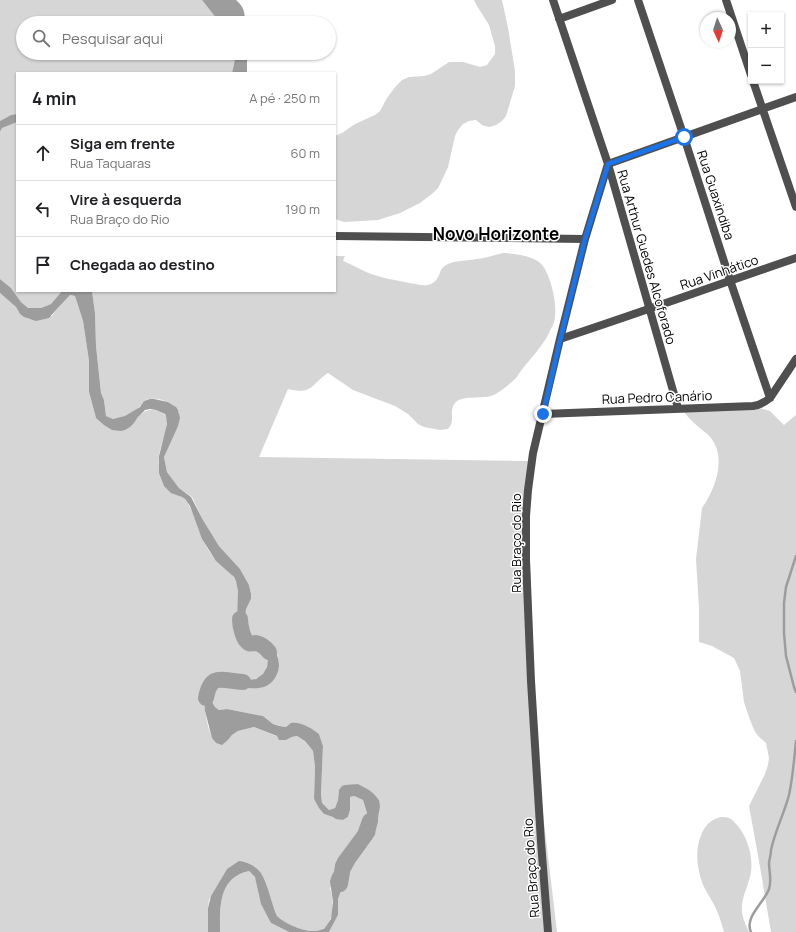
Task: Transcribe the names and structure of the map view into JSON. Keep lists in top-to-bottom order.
{
  "streets": {
    "street": [
      "Rua Guaxindiba",
      "Rua Arthur Guedes Alcoforado",
      "Rua Vinhático",
      "Rua Pedro Canário",
      "Rua Braço do Rio"
    ]
  },
  "crossings": [
    ["Rua Guaxindiba", "Rua Vinhático"],
    ["Rua Guaxindiba", "Rua Pedro Canário"],
    ["Rua Arthur Guedes Alcoforado", "Rua Vinhático"],
    ["Rua Arthur Guedes Alcoforado", "Rua Pedro Canário"],
    ["Rua Arthur Guedes Alcoforado", "Rua Braço do Rio"],
    ["Rua Vinhático", "Rua Braço do Rio"],
    ["Rua Pedro Canário", "Rua Braço do Rio"]
  ],
  "districts": ["Novo Horizonte"],
  "north": "bottom",
  "page": {
    "map_buttons": ["+", "−"],
    "search": "Pesquisar aqui",
    "heading": ["4 min", "A pé · 250 m"],
    "list": [
      ["Siga em frente", "Rua Taquaras", "60 m"],
      ["Vire à esquerda", "Rua Braço do Rio", "190 m"],
      "Chegada ao destino"
    ]
  }
}
